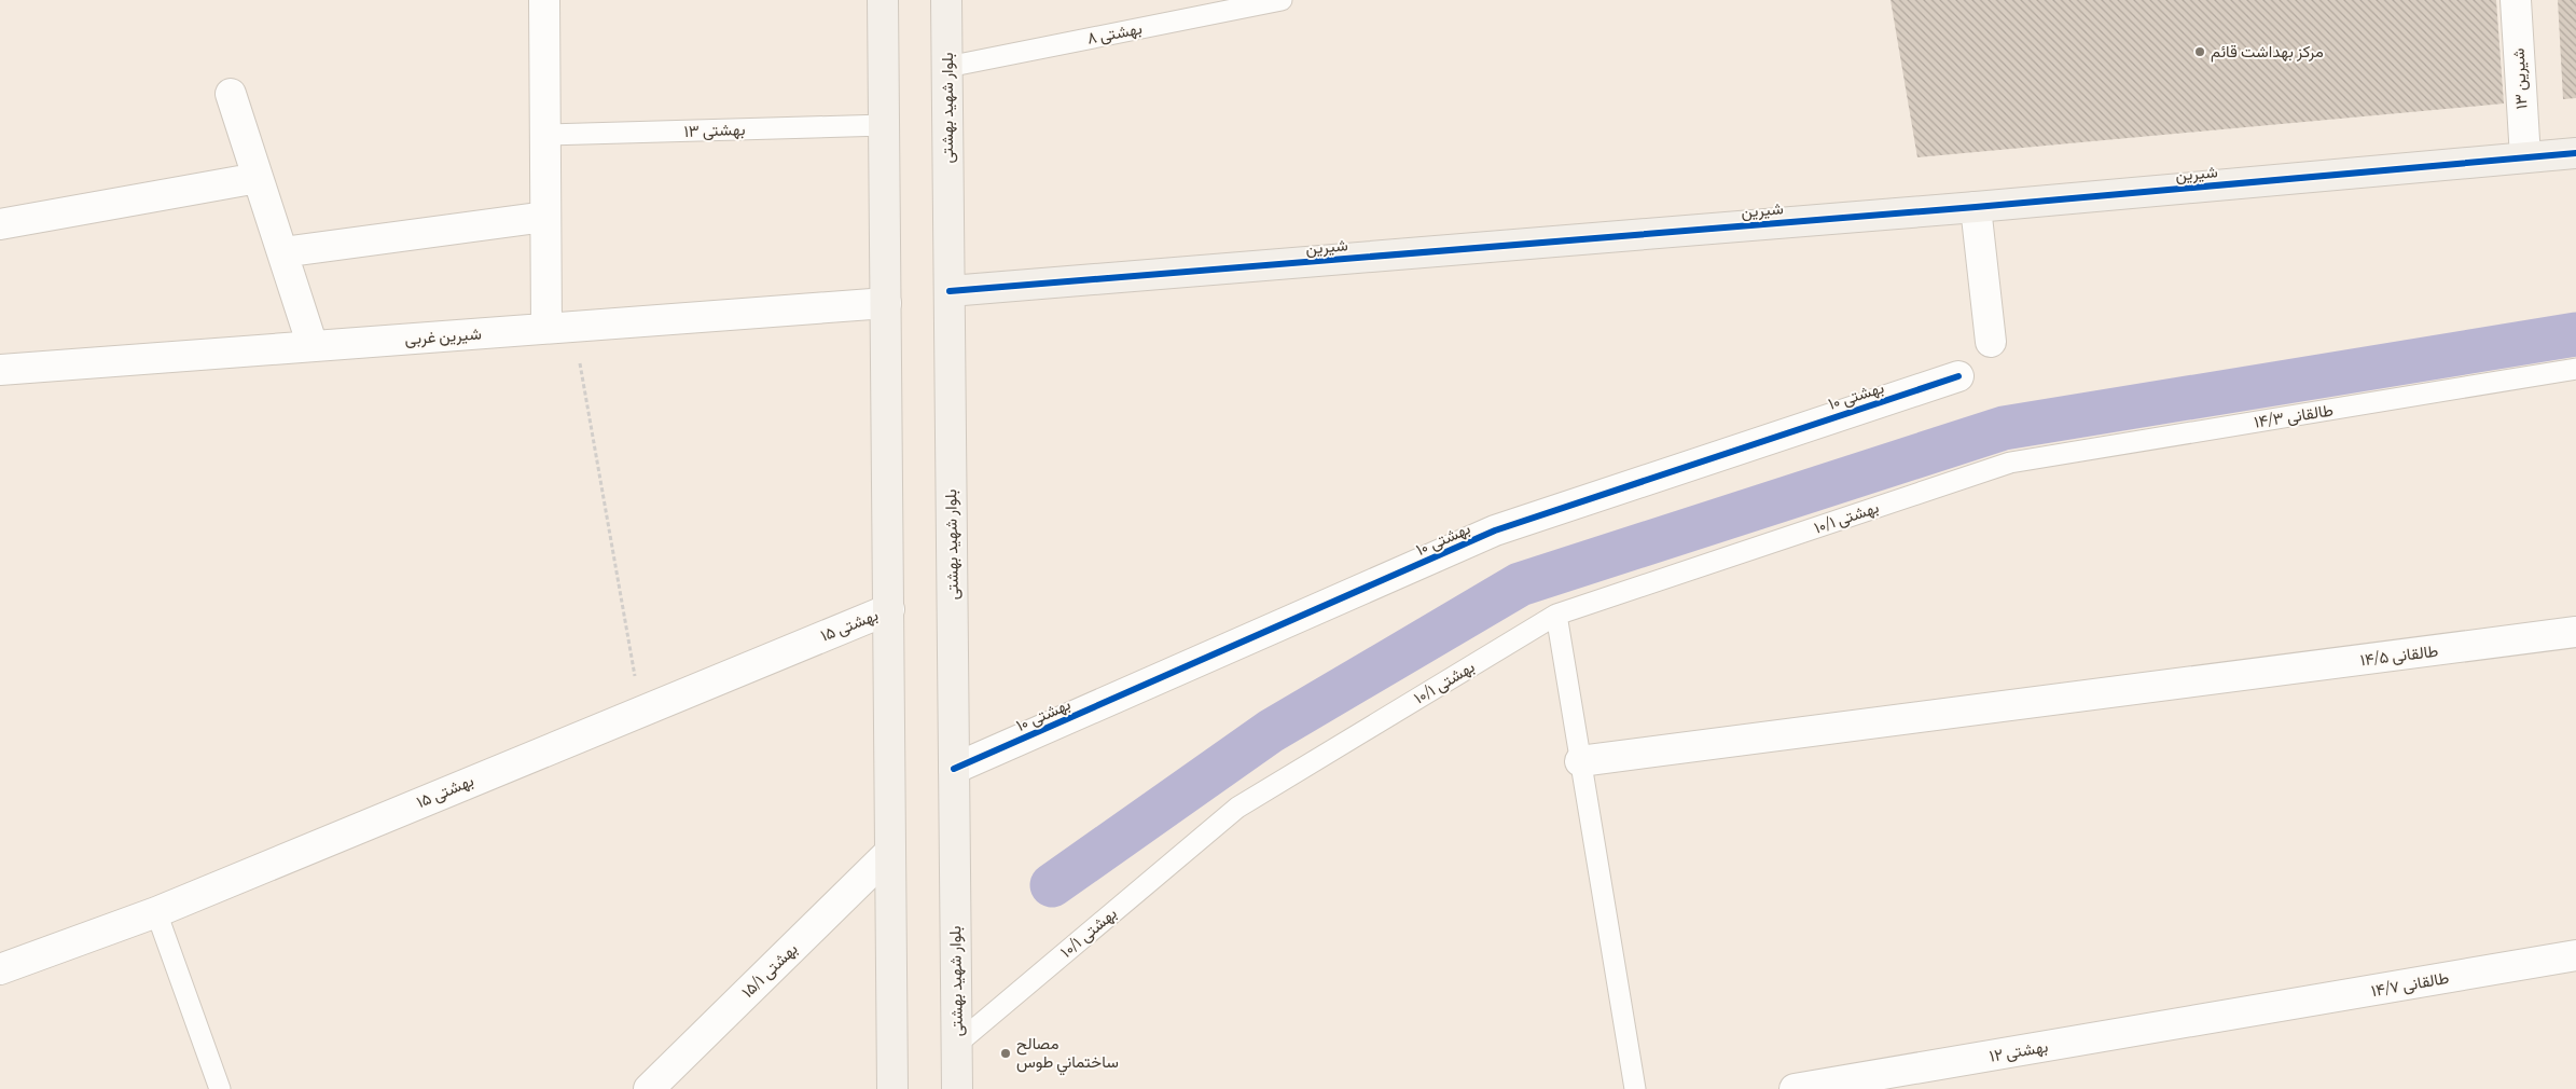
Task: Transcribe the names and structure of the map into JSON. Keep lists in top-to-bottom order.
{
  "streets": {
    "main road": ["بلوار شهید بهشتی", "شیرین"],
    "street": [
      "شیرین ۱۳",
      "شیرین غربی",
      "بهشتی ۱۰",
      "بهشتی ۱۵",
      "طالقانی ۱۴/۵",
      "بهشتی ۱۵/۱",
      "طالقانی ۱۴/۷",
      "بهشتی ۱۲"
    ],
    "lane": [
      "بهشتی ۸",
      "بهشتی ۱۳",
      "طالقانی ۱۴/۳",
      "بهشتی ۱۰/۱"
    ]
  },
  "crossings": [
    ["بهشتی ۸", "بلوار شهید بهشتی"],
    ["شیرین ۱۳", "شیرین"],
    ["بلوار شهید بهشتی", "شیرین"],
    ["بلوار شهید بهشتی", "بهشتی ۱۰"],
    ["بلوار شهید بهشتی", "بهشتی ۱۰/۱"],
    ["طالقانی ۱۴/۳", "بهشتی ۱۰/۱"],
    ["طالقانی ۱۴/۷", "بهشتی ۱۲"]
  ],
  "places": ["مرکز بهداشت قائم", "مصالح ساختماني طوس"]
}
